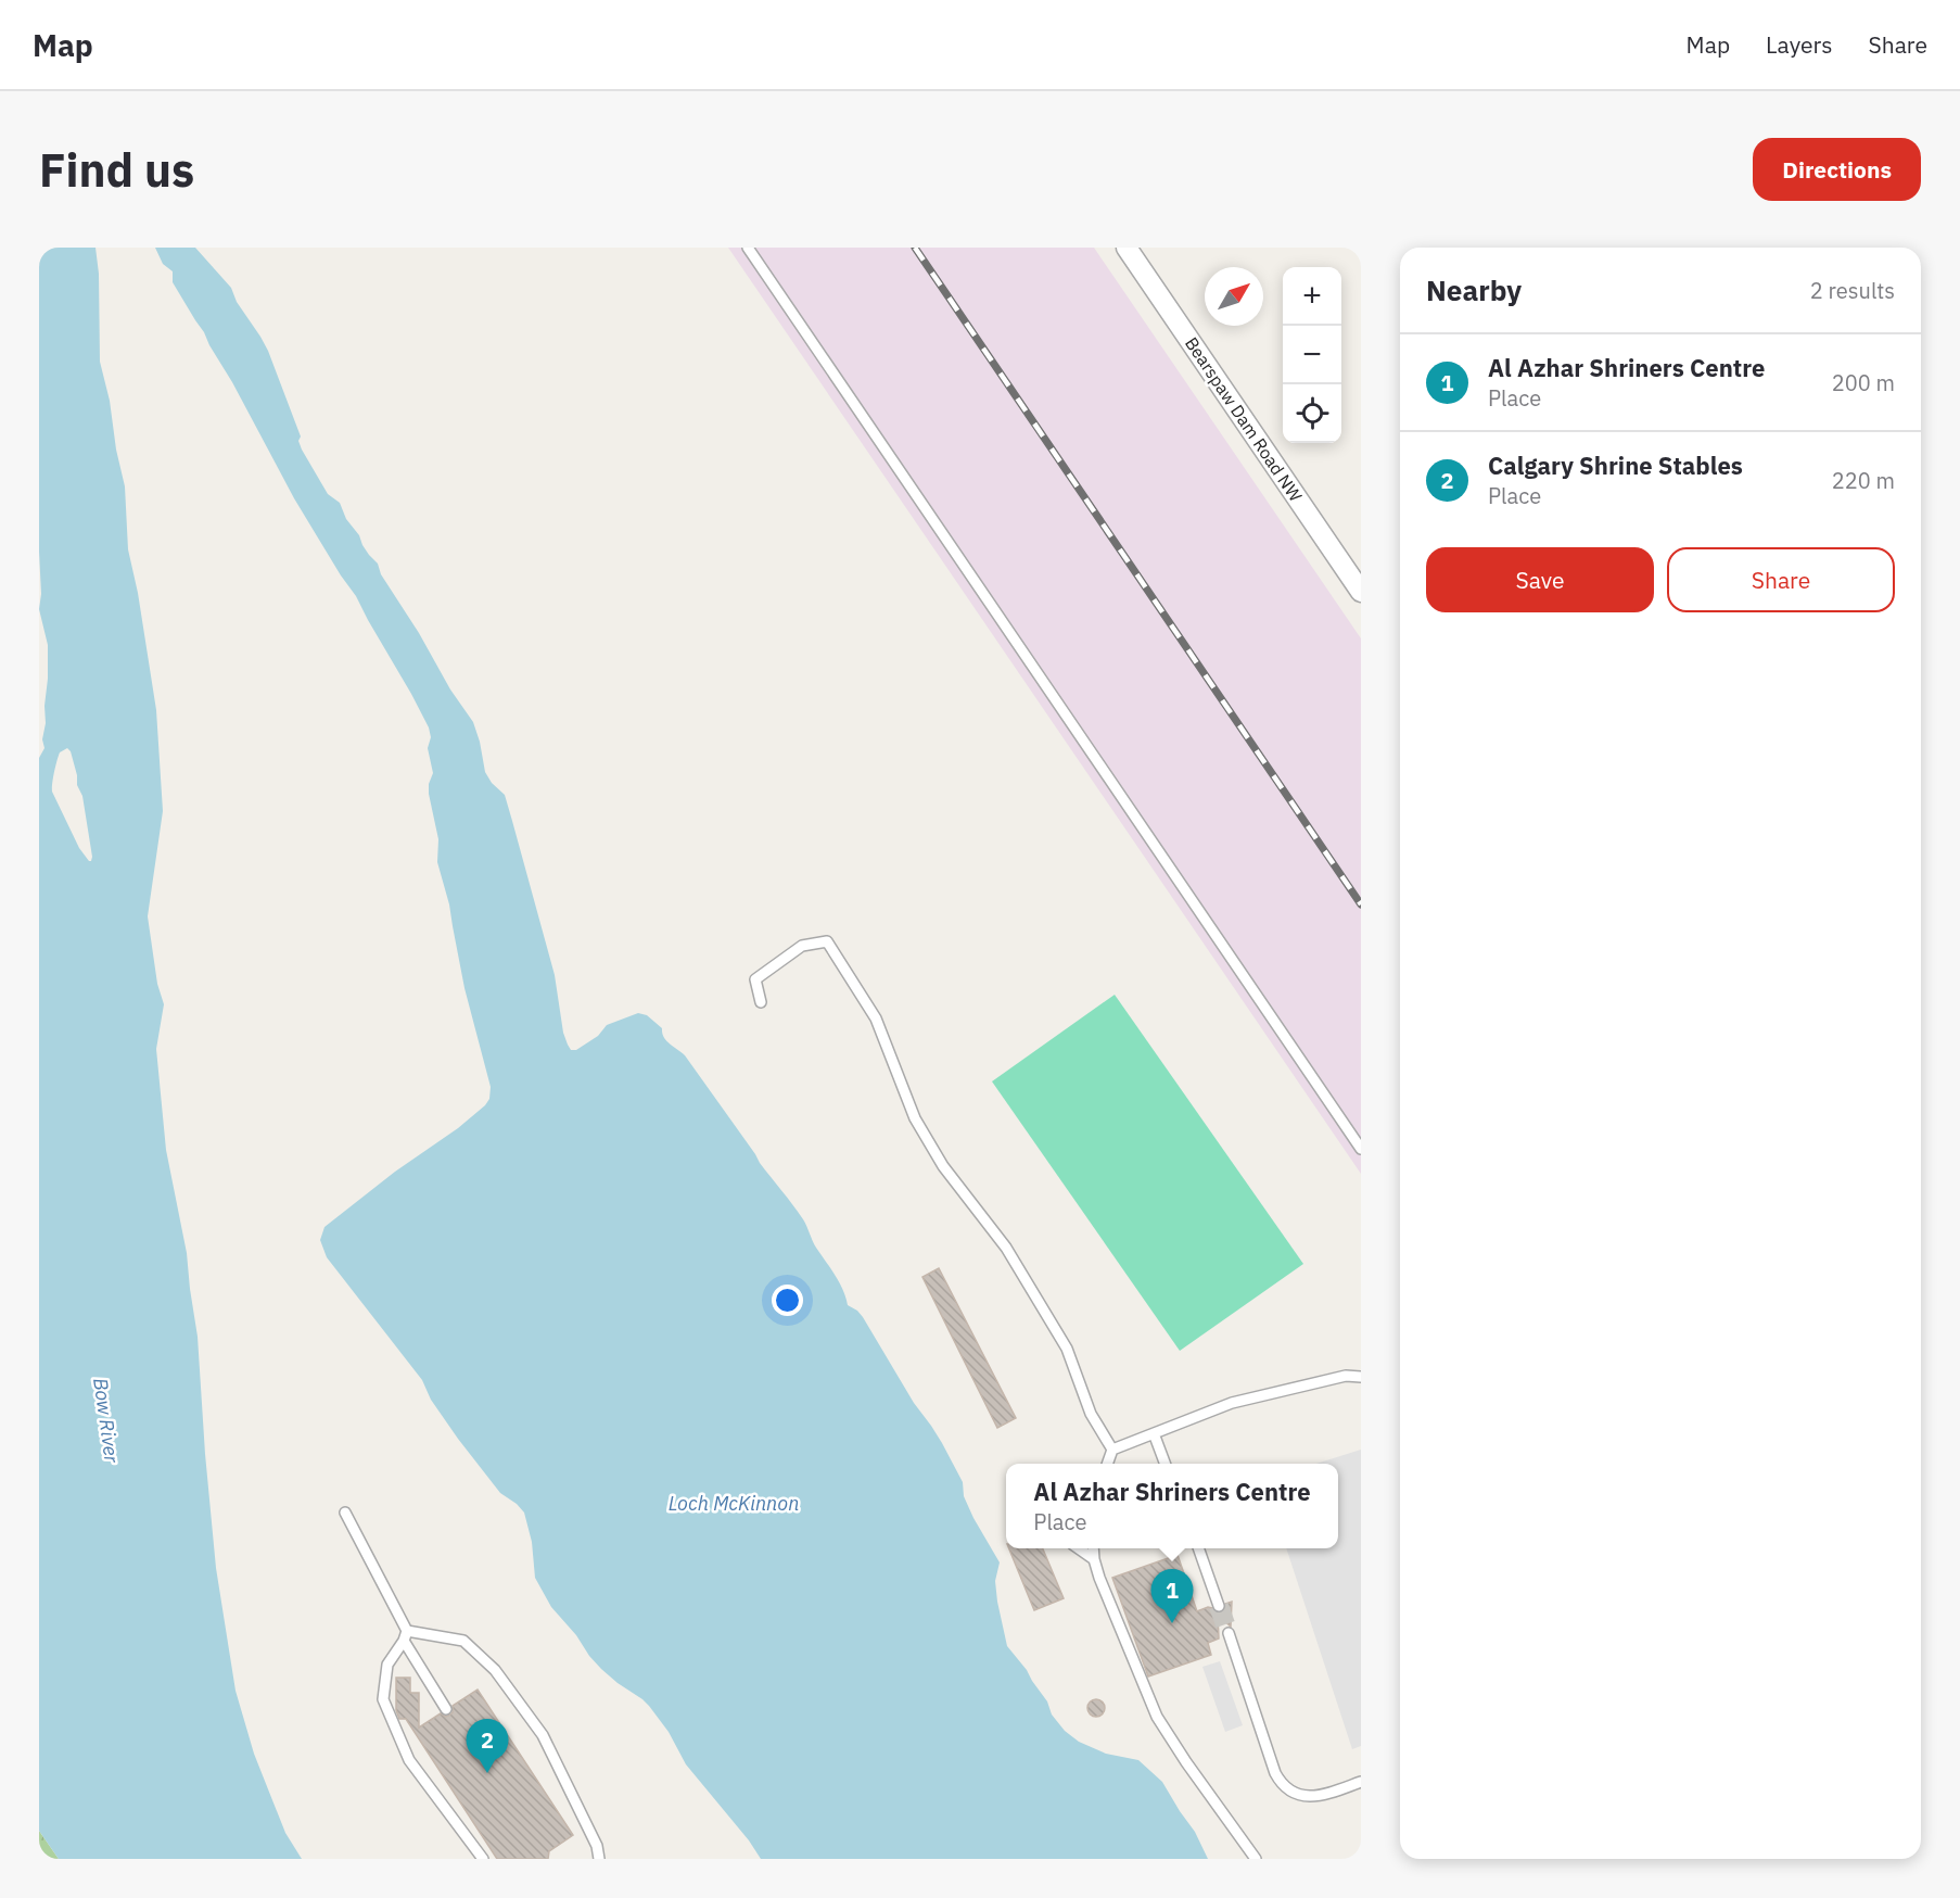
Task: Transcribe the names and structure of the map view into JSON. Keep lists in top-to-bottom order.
{
  "streets": {
    "street": ["Bearspaw Dam Road NW"]
  },
  "water": ["Bow River", "Loch McKinnon"],
  "north": "top right",
  "page": {
    "header": "Map",
    "nav": ["Map", "Layers", "Share"],
    "buttons": [
      "Directions",
      ["Save", "Share"]
    ],
    "title": "Find us",
    "heading": ["Nearby", "2 results"],
    "map_buttons": ["+", "−"],
    "list": [
      {
        "mark": "1",
        "name": "Al Azhar Shriners Centre",
        "note": "Place",
        "value": "200 m"
      },
      {
        "mark": "2",
        "name": "Calgary Shrine Stables",
        "note": "Place",
        "value": "220 m"
      }
    ],
    "popup": ["Al Azhar Shriners Centre", "Place"],
    "pins": ["1", "2"]
  }
}
